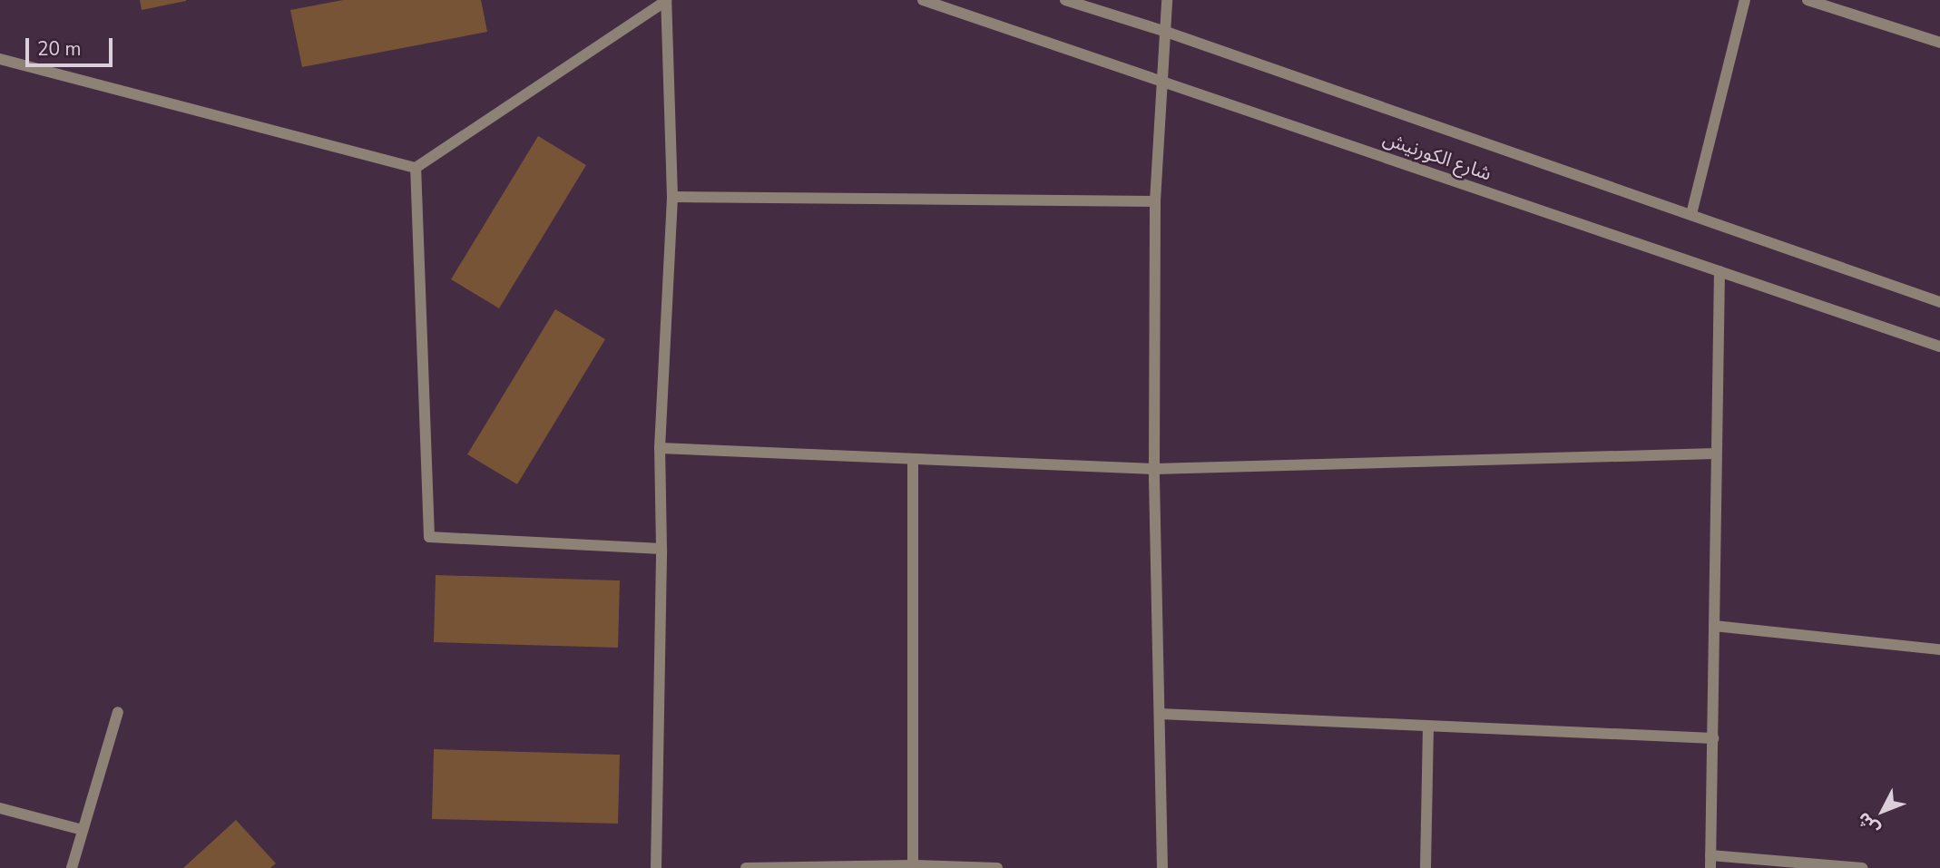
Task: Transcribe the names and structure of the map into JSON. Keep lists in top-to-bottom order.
{
  "streets": {
    "street": ["شارع الكورنيش"]
  },
  "scale_bar": "20 m",
  "north": "bottom left"
}
